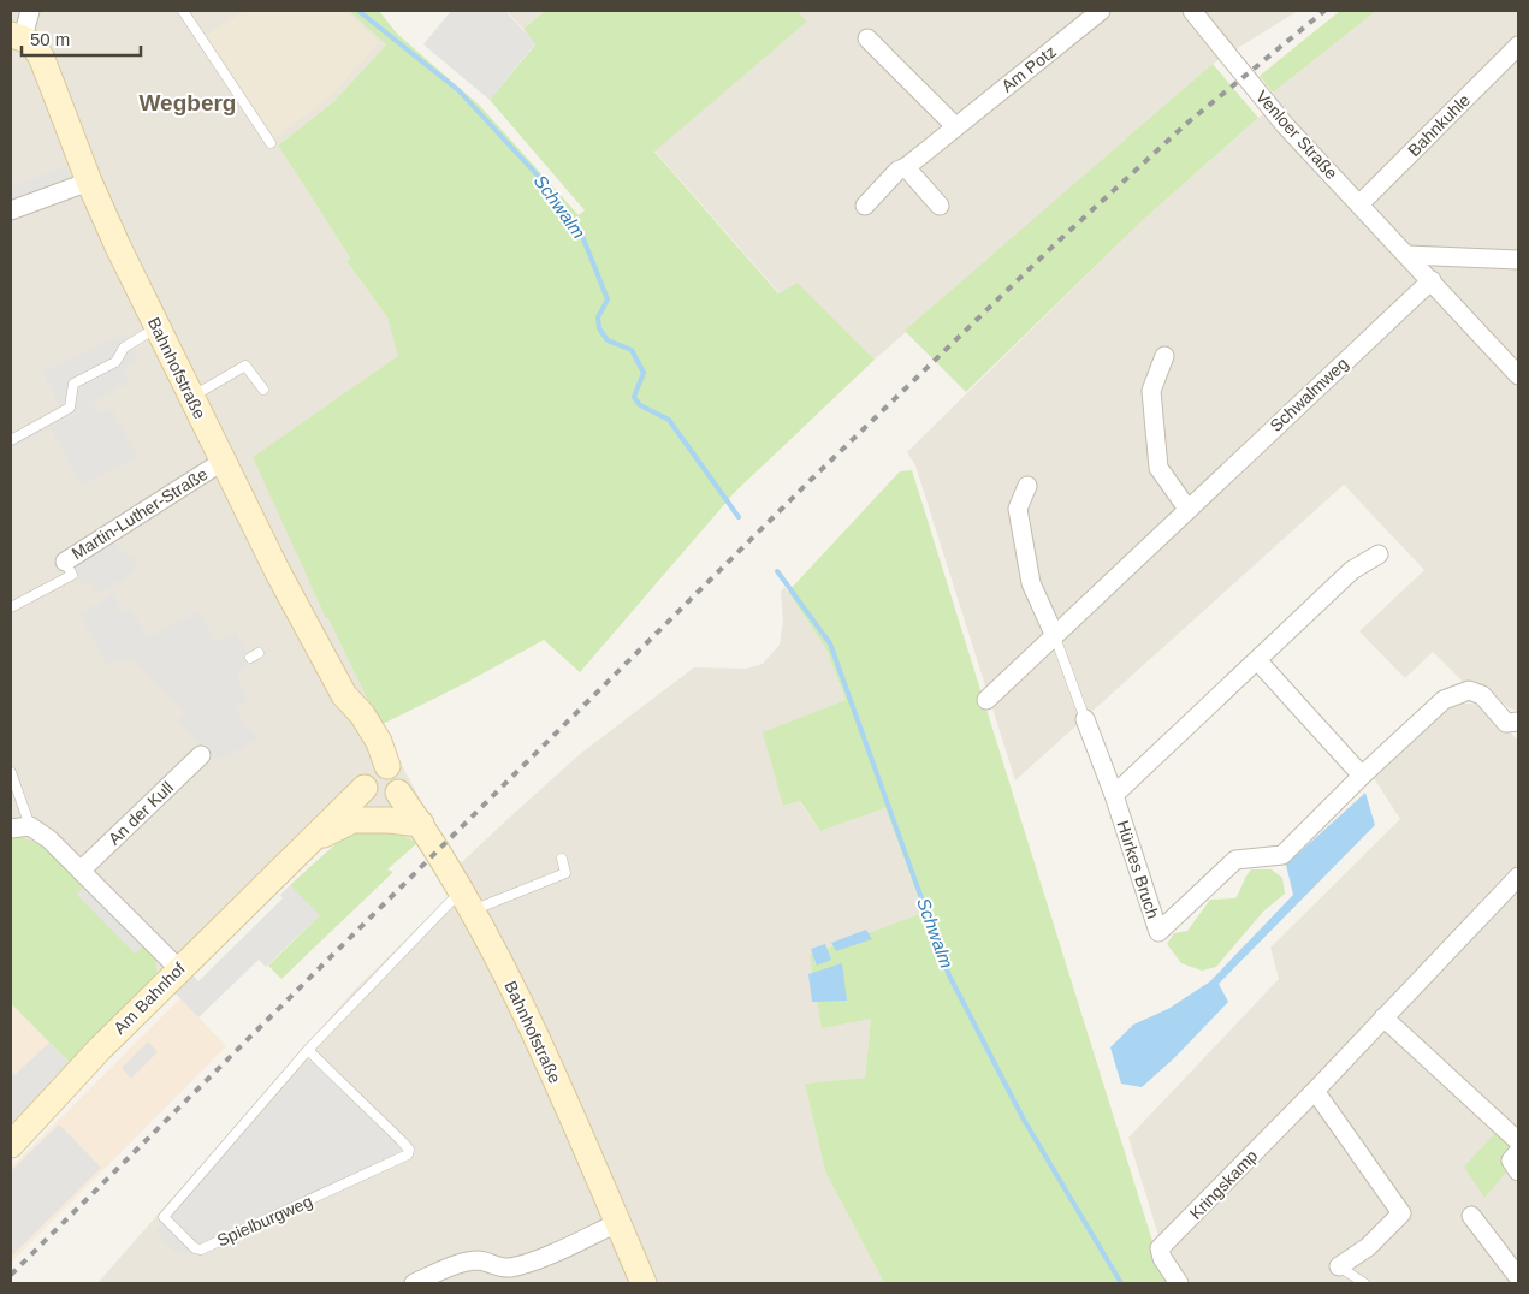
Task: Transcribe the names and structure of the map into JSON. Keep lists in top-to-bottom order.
{
  "streets": {
    "street": [
      "Am Potz",
      "Bahnkuhle",
      "Venloer Straße",
      "Bahnhofstraße",
      "Schwalmweg",
      "Martin-Luther-Straße",
      "An der Kull",
      "Hürkes Bruch",
      "Am Bahnhof",
      "Kringskamp"
    ],
    "lane": ["Spielburgweg"]
  },
  "crossings": [
    ["Bahnkuhle", "Venloer Straße"],
    ["Venloer Straße", "Schwalmweg"],
    ["Bahnhofstraße", "Martin-Luther-Straße"],
    ["Bahnhofstraße", "Am Bahnhof"],
    ["Bahnhofstraße", "Spielburgweg"]
  ],
  "districts": ["Wegberg"],
  "water": ["Schwalm"],
  "scale_bar": "50 m"
}
